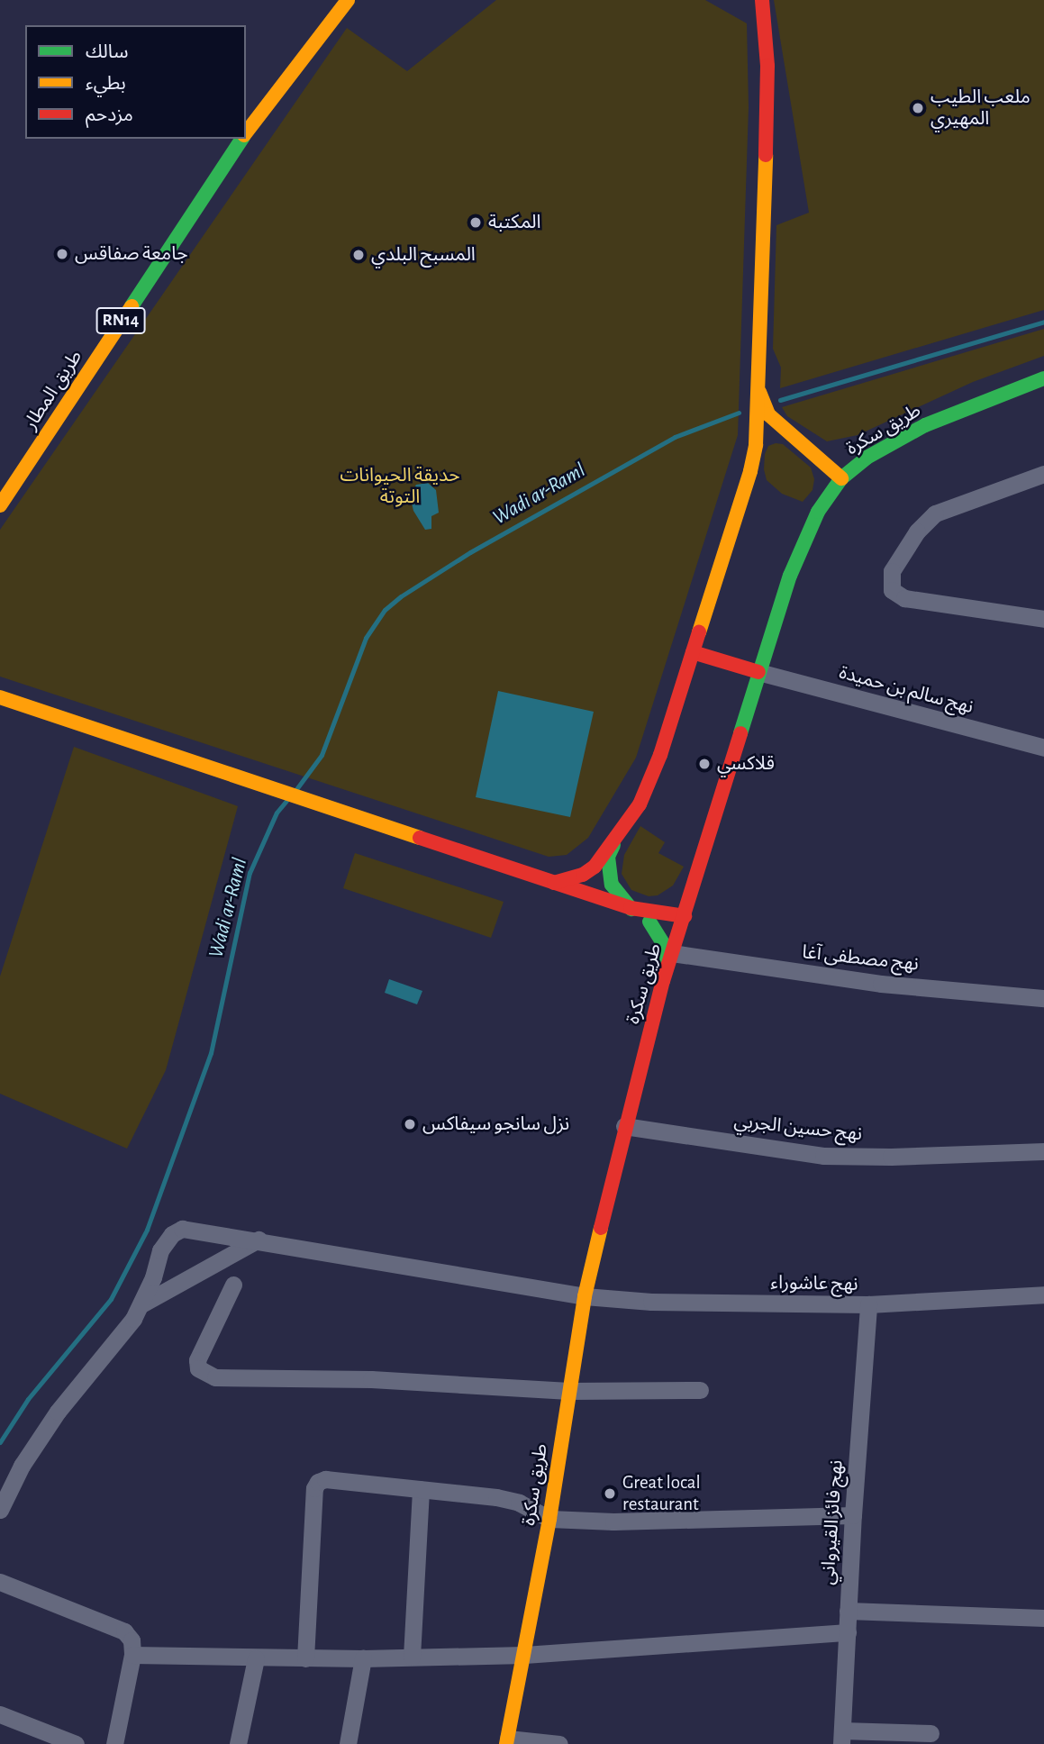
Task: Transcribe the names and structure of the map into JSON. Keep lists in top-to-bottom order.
{
  "streets": {
    "main road": ["RN14", "طريق المطار", "طريق سكرة"],
    "street": [
      "نهج سالم بن حميدة",
      "نهج مصطفى آغا",
      "نهج حسين الجربي",
      "نهج عاشوراء",
      "نهج فائز القيرواني"
    ]
  },
  "crossings": [
    ["طريق سكرة", "نهج سالم بن حميدة"],
    ["طريق سكرة", "نهج مصطفى آغا"],
    ["طريق سكرة", "نهج حسين الجربي"],
    ["طريق سكرة", "نهج عاشوراء"],
    ["نهج عاشوراء", "نهج فائز القيرواني"]
  ],
  "water": ["Wadi ar-Raml"],
  "parks": ["حديقة الحيوانات التوتة"],
  "places": [
    "ملعب الطيب المهيري",
    "المكتبة",
    "جامعة صفاقس",
    "المسبح البلدي",
    "قلاكسي",
    "نزل سانجو سيفاكس",
    "Great local restaurant"
  ],
  "legend": ["سالك", "بطيء", "مزدحم"]
}
